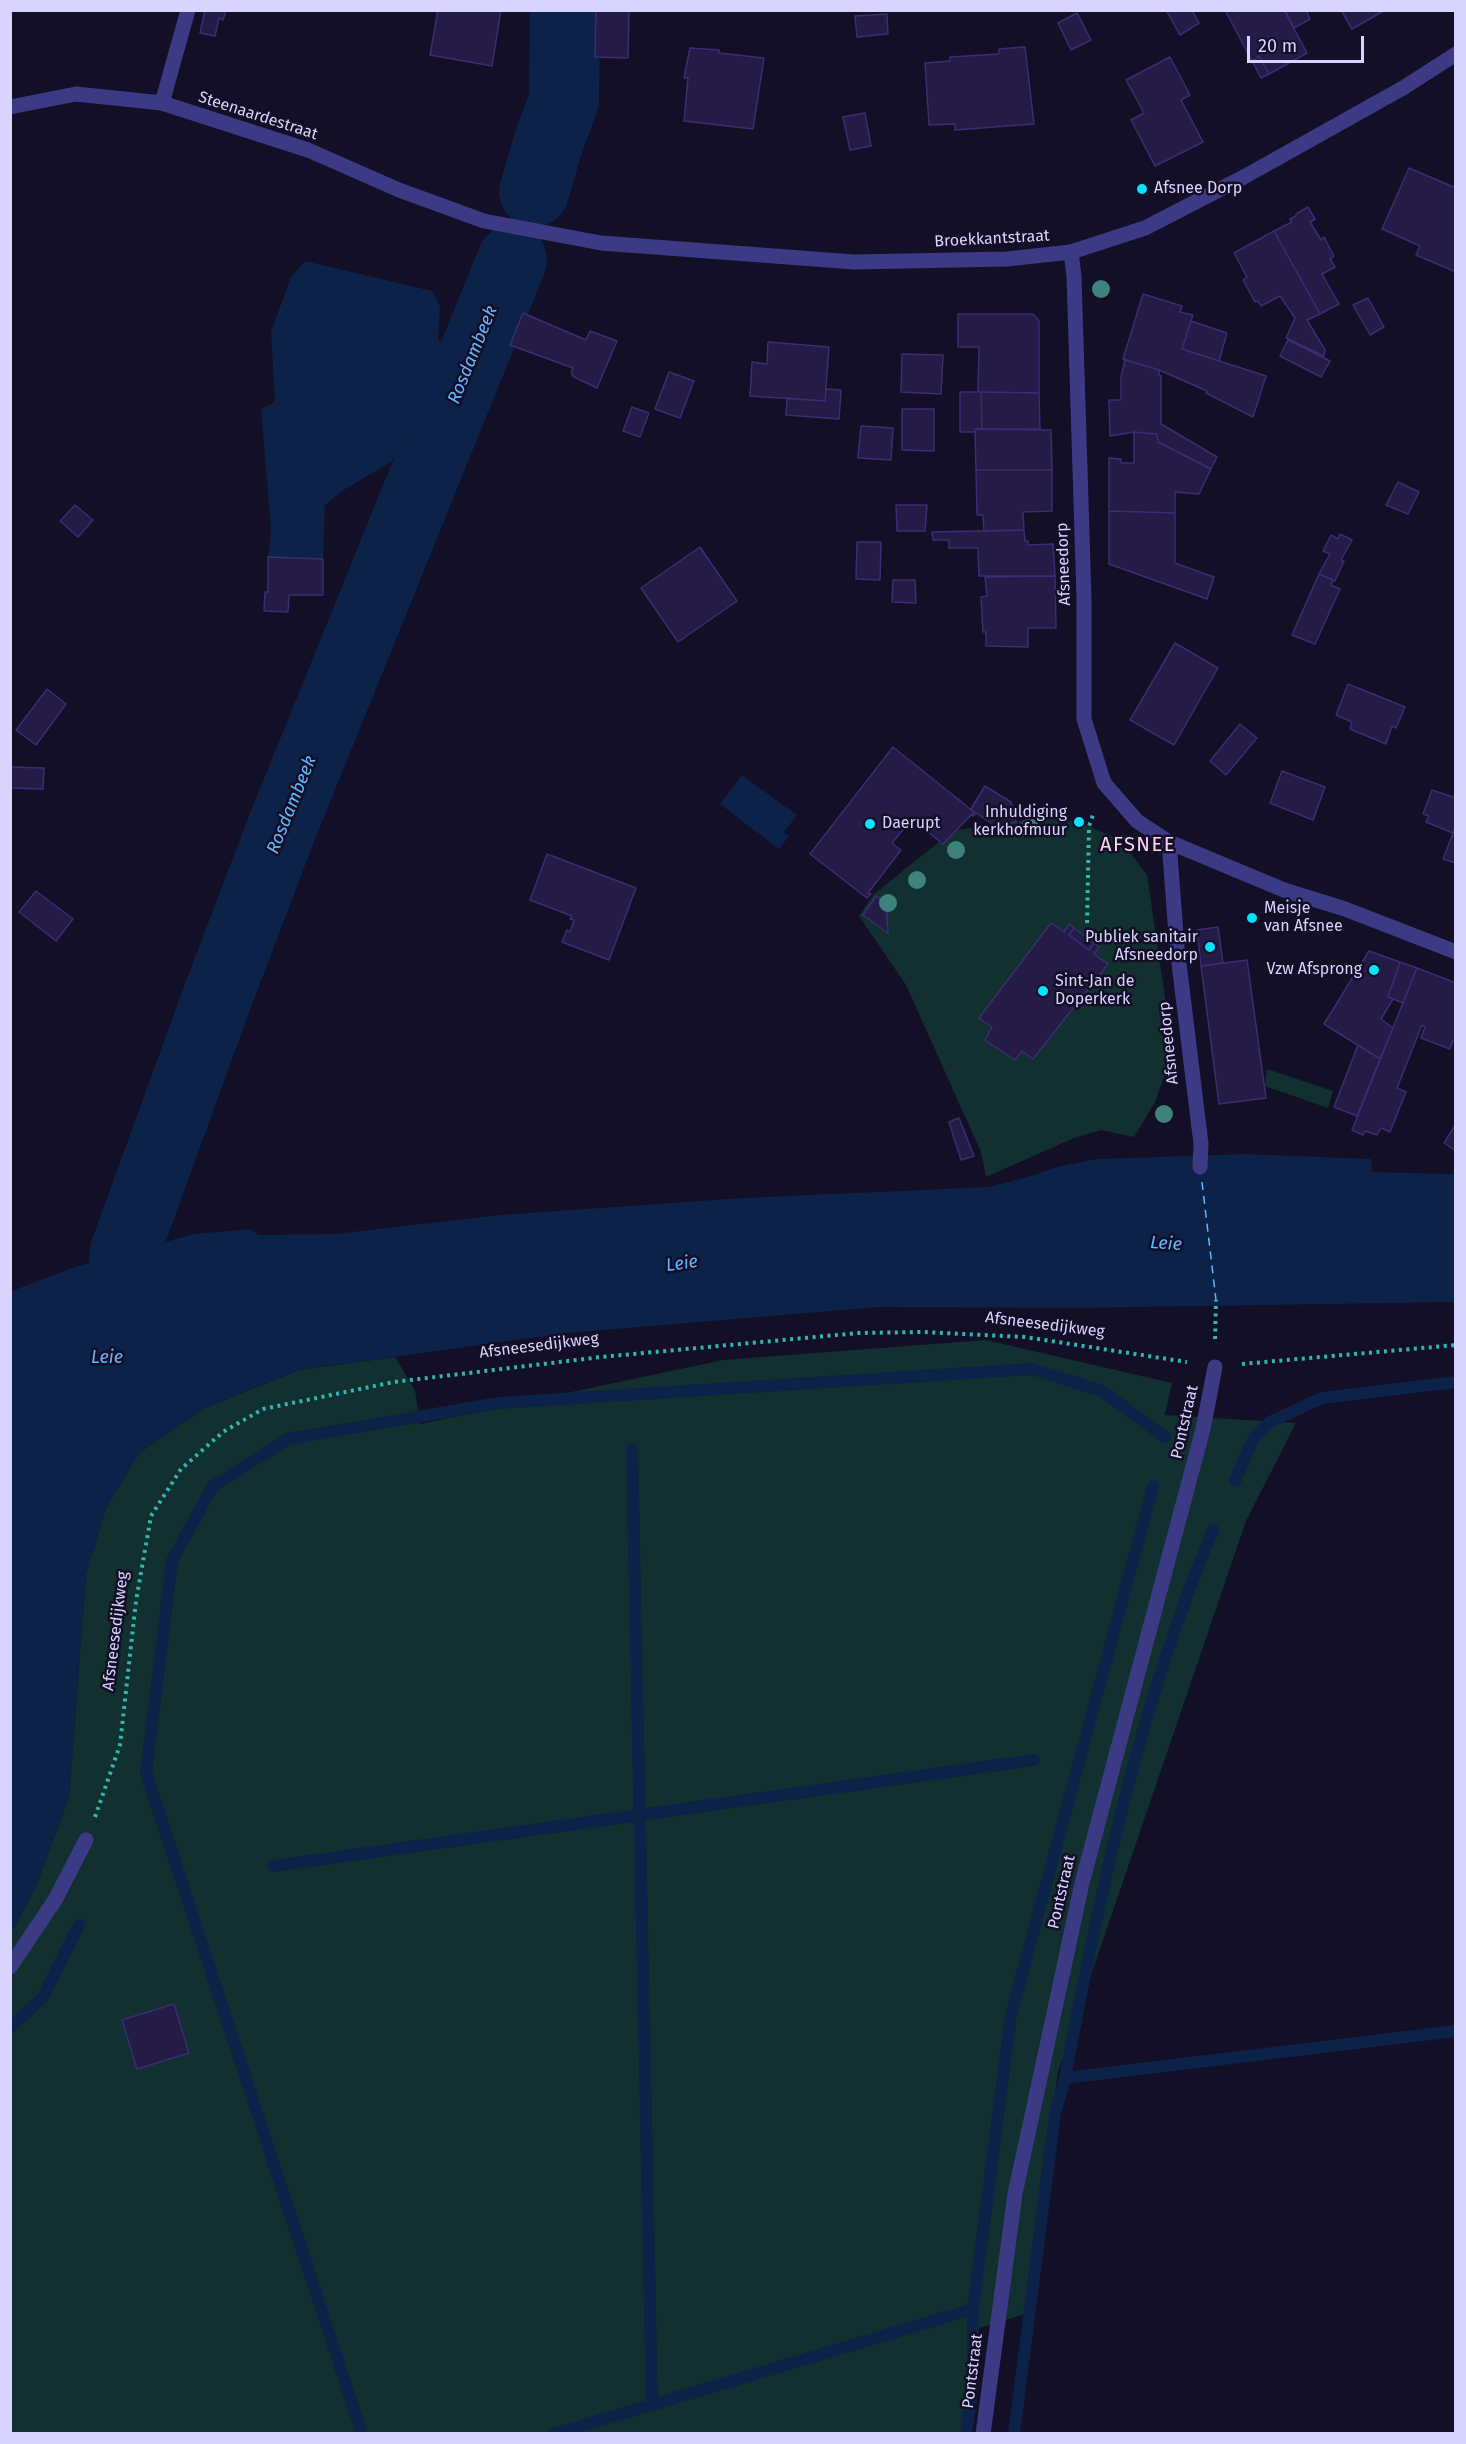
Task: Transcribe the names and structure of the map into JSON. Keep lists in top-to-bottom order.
{
  "streets": {
    "street": [
      "Steenaardestraat",
      "Broekkantstraat",
      "Afsneedorp",
      "Pontstraat"
    ],
    "path": ["Afsneesedijkweg"]
  },
  "crossings": [
    ["Steenaardestraat", "Broekkantstraat"],
    ["Broekkantstraat", "Afsneedorp"],
    ["Afsneesedijkweg", "Pontstraat"]
  ],
  "districts": ["AFSNEE"],
  "water": ["Rosdambeek", "Leie"],
  "places": [
    "Afsnee Dorp",
    "Inhuldiging kerkhofmuur",
    "Daerupt",
    "Meisje van Afsnee",
    "Publiek sanitair Afsneedorp",
    "Vzw Afsprong",
    "Sint-Jan de Doperkerk"
  ],
  "scale_bar": "20 m"
}
